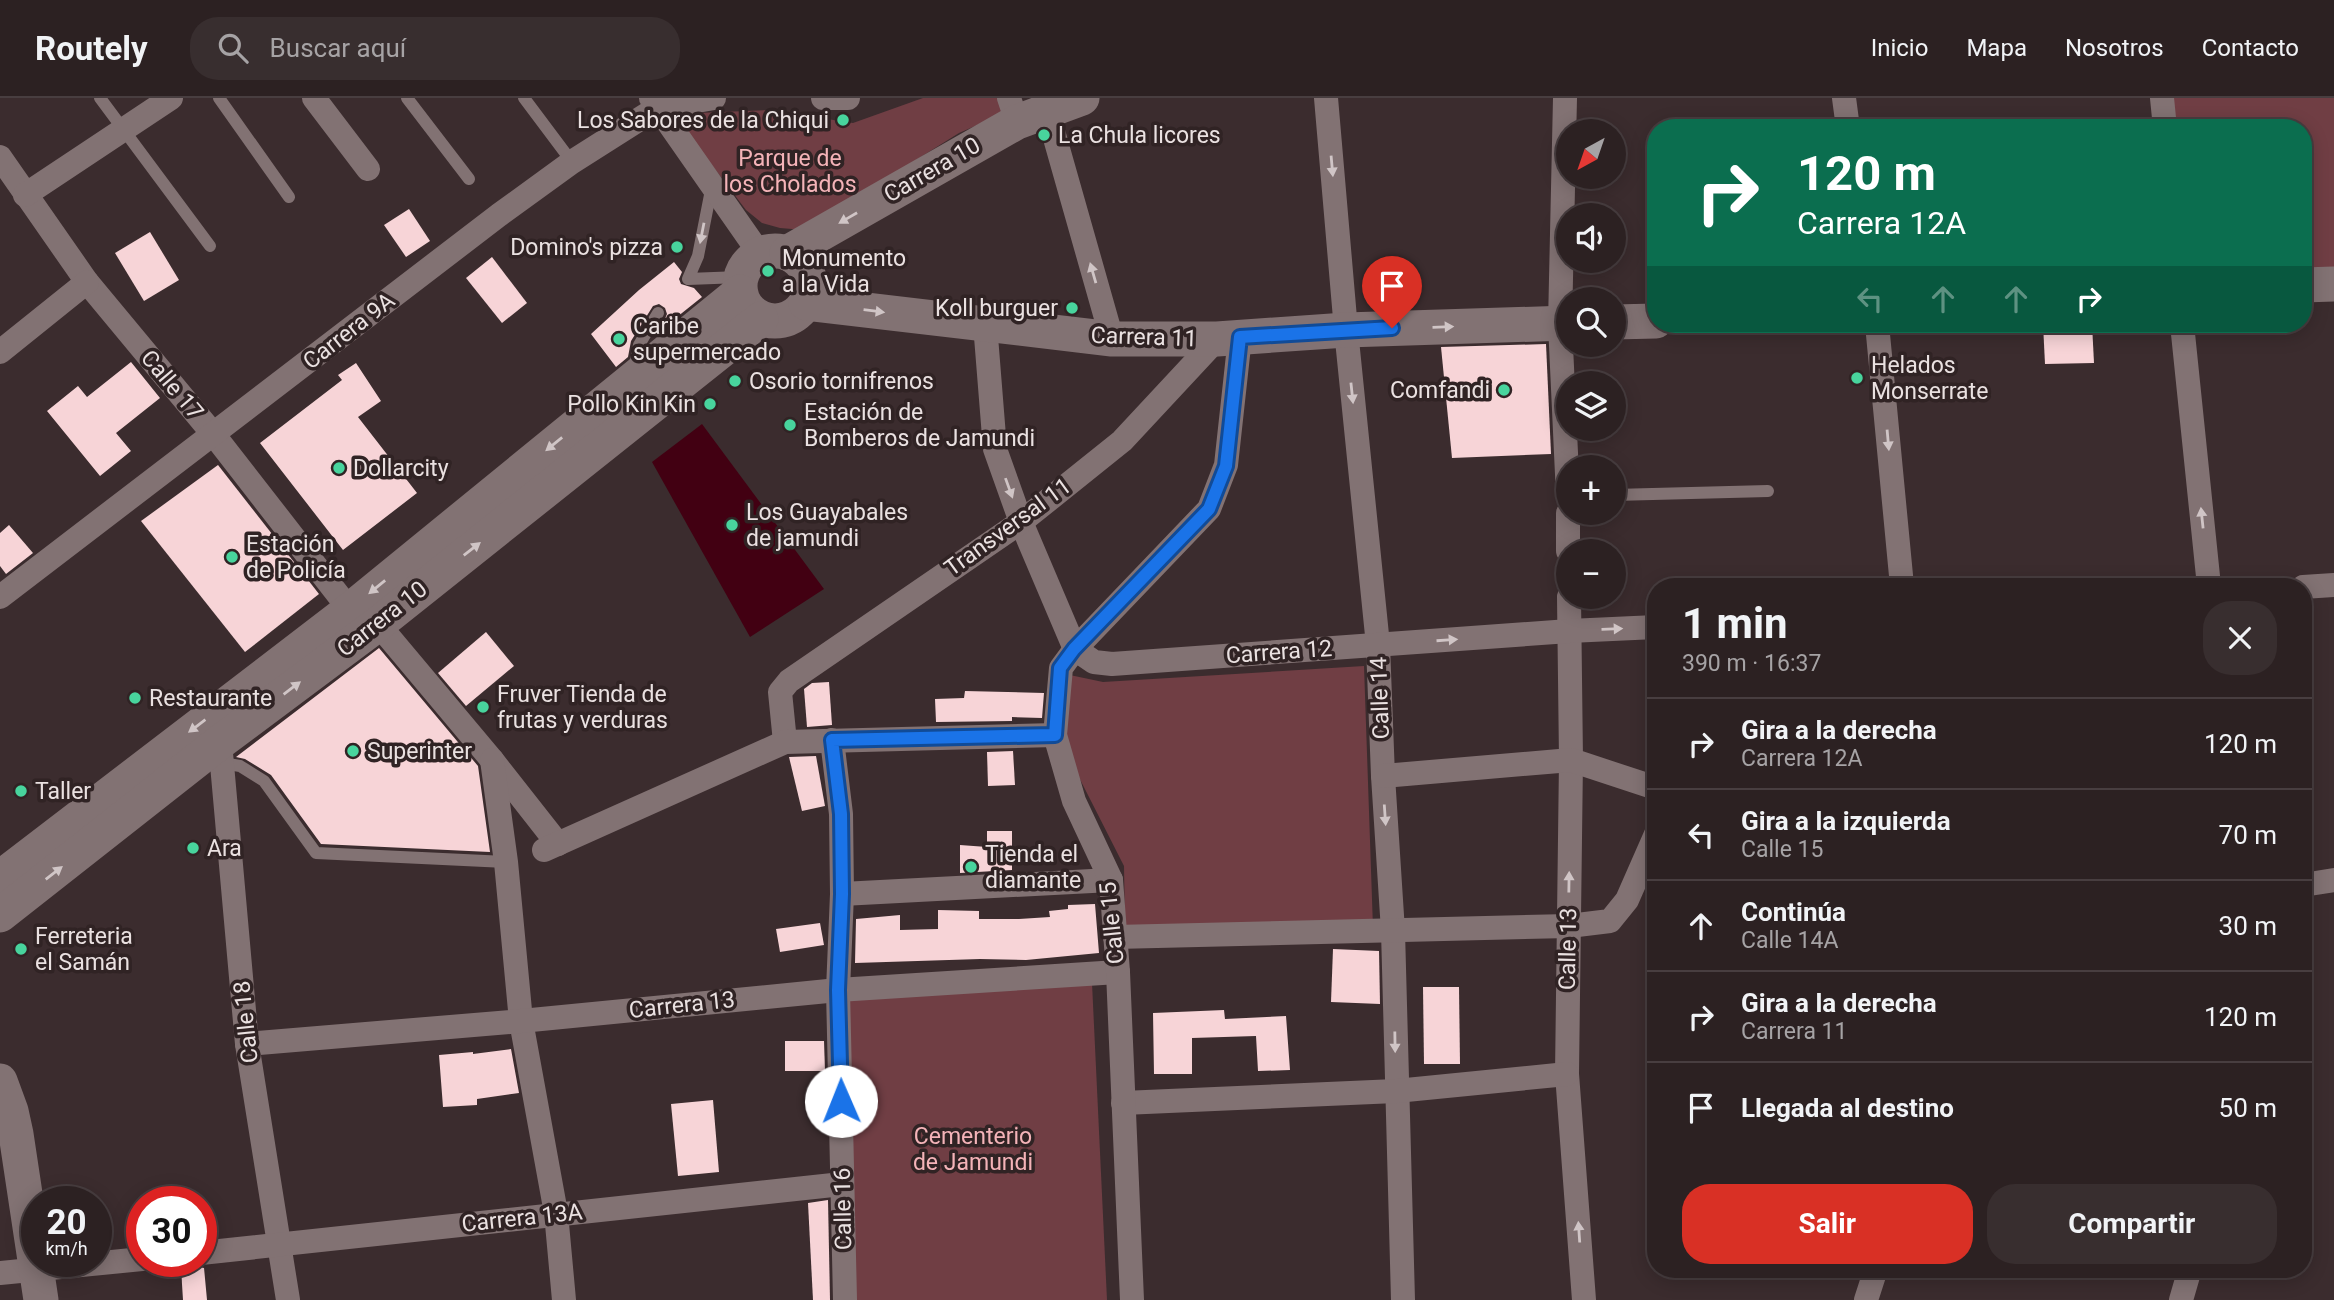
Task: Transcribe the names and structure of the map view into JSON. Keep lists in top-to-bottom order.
{
  "streets": {
    "main road": ["Carrera 10", "Carrera 11"],
    "street": [
      "Carrera 9A",
      "Calle 17",
      "Transversal 11",
      "Carrera 12",
      "Calle 14",
      "Calle 15",
      "Calle 13",
      "Carrera 13",
      "Calle 18",
      "Calle 16",
      "Carrera 13A"
    ]
  },
  "crossings": [
    ["Carrera 10", "Carrera 11"],
    ["Carrera 10", "Calle 17"],
    ["Carrera 10", "Calle 18"],
    ["Carrera 9A", "Calle 17"],
    ["Carrera 11", "Transversal 11"],
    ["Carrera 11", "Calle 14"],
    ["Carrera 11", "Calle 15"],
    ["Calle 17", "Transversal 11"],
    ["Transversal 11", "Calle 15"],
    ["Carrera 12", "Calle 14"],
    ["Carrera 12", "Calle 15"],
    ["Carrera 12", "Calle 13"],
    ["Calle 15", "Carrera 13"],
    ["Carrera 13", "Calle 18"],
    ["Carrera 13", "Calle 16"],
    ["Calle 18", "Carrera 13A"],
    ["Calle 16", "Carrera 13A"]
  ],
  "one_way": ["Carrera 11", "Calle 14", "Calle 13"],
  "parks": ["Parque de los Cholados", "Cementerio de Jamundi"],
  "places": [
    "Los Sabores de la Chiqui",
    "La Chula licores",
    "Domino's pizza",
    "Monumento a la Vida",
    "Koll burguer",
    "Caribe supermercado",
    "Helados Monserrate",
    "Osorio tornifrenos",
    "Comfandi",
    "Pollo Kin Kin",
    "Estación de Bomberos de Jamundi",
    "Dollarcity",
    "Los Guayabales de jamundi",
    "Estación de Policía",
    "Restaurante",
    "Fruver Tienda de frutas y verduras",
    "Superinter",
    "Taller",
    "Ara",
    "Tienda el diamante",
    "Ferreteria el Samán"
  ],
  "north": "bottom left",
  "page": {
    "header": "Routely",
    "search": "Buscar aquí",
    "nav": [
      "Inicio",
      "Mapa",
      "Nosotros",
      "Contacto"
    ],
    "map_buttons": ["+", "−"],
    "turn": ["120 m", "Carrera 12A"],
    "heading": ["1 min", "390 m · 16:37"],
    "list": [
      {
        "name": "Gira a la derecha",
        "note": "Carrera 12A",
        "value": "120 m"
      },
      {
        "name": "Gira a la izquierda",
        "note": "Calle 15",
        "value": "70 m"
      },
      {
        "name": "Continúa",
        "note": "Calle 14A",
        "value": "30 m"
      },
      {
        "name": "Gira a la derecha",
        "note": "Carrera 11",
        "value": "120 m"
      },
      {
        "name": "Llegada al destino",
        "value": "50 m"
      }
    ],
    "buttons": ["Salir", "Compartir"],
    "speed": "20 km/h",
    "limit": "30"
  }
}
